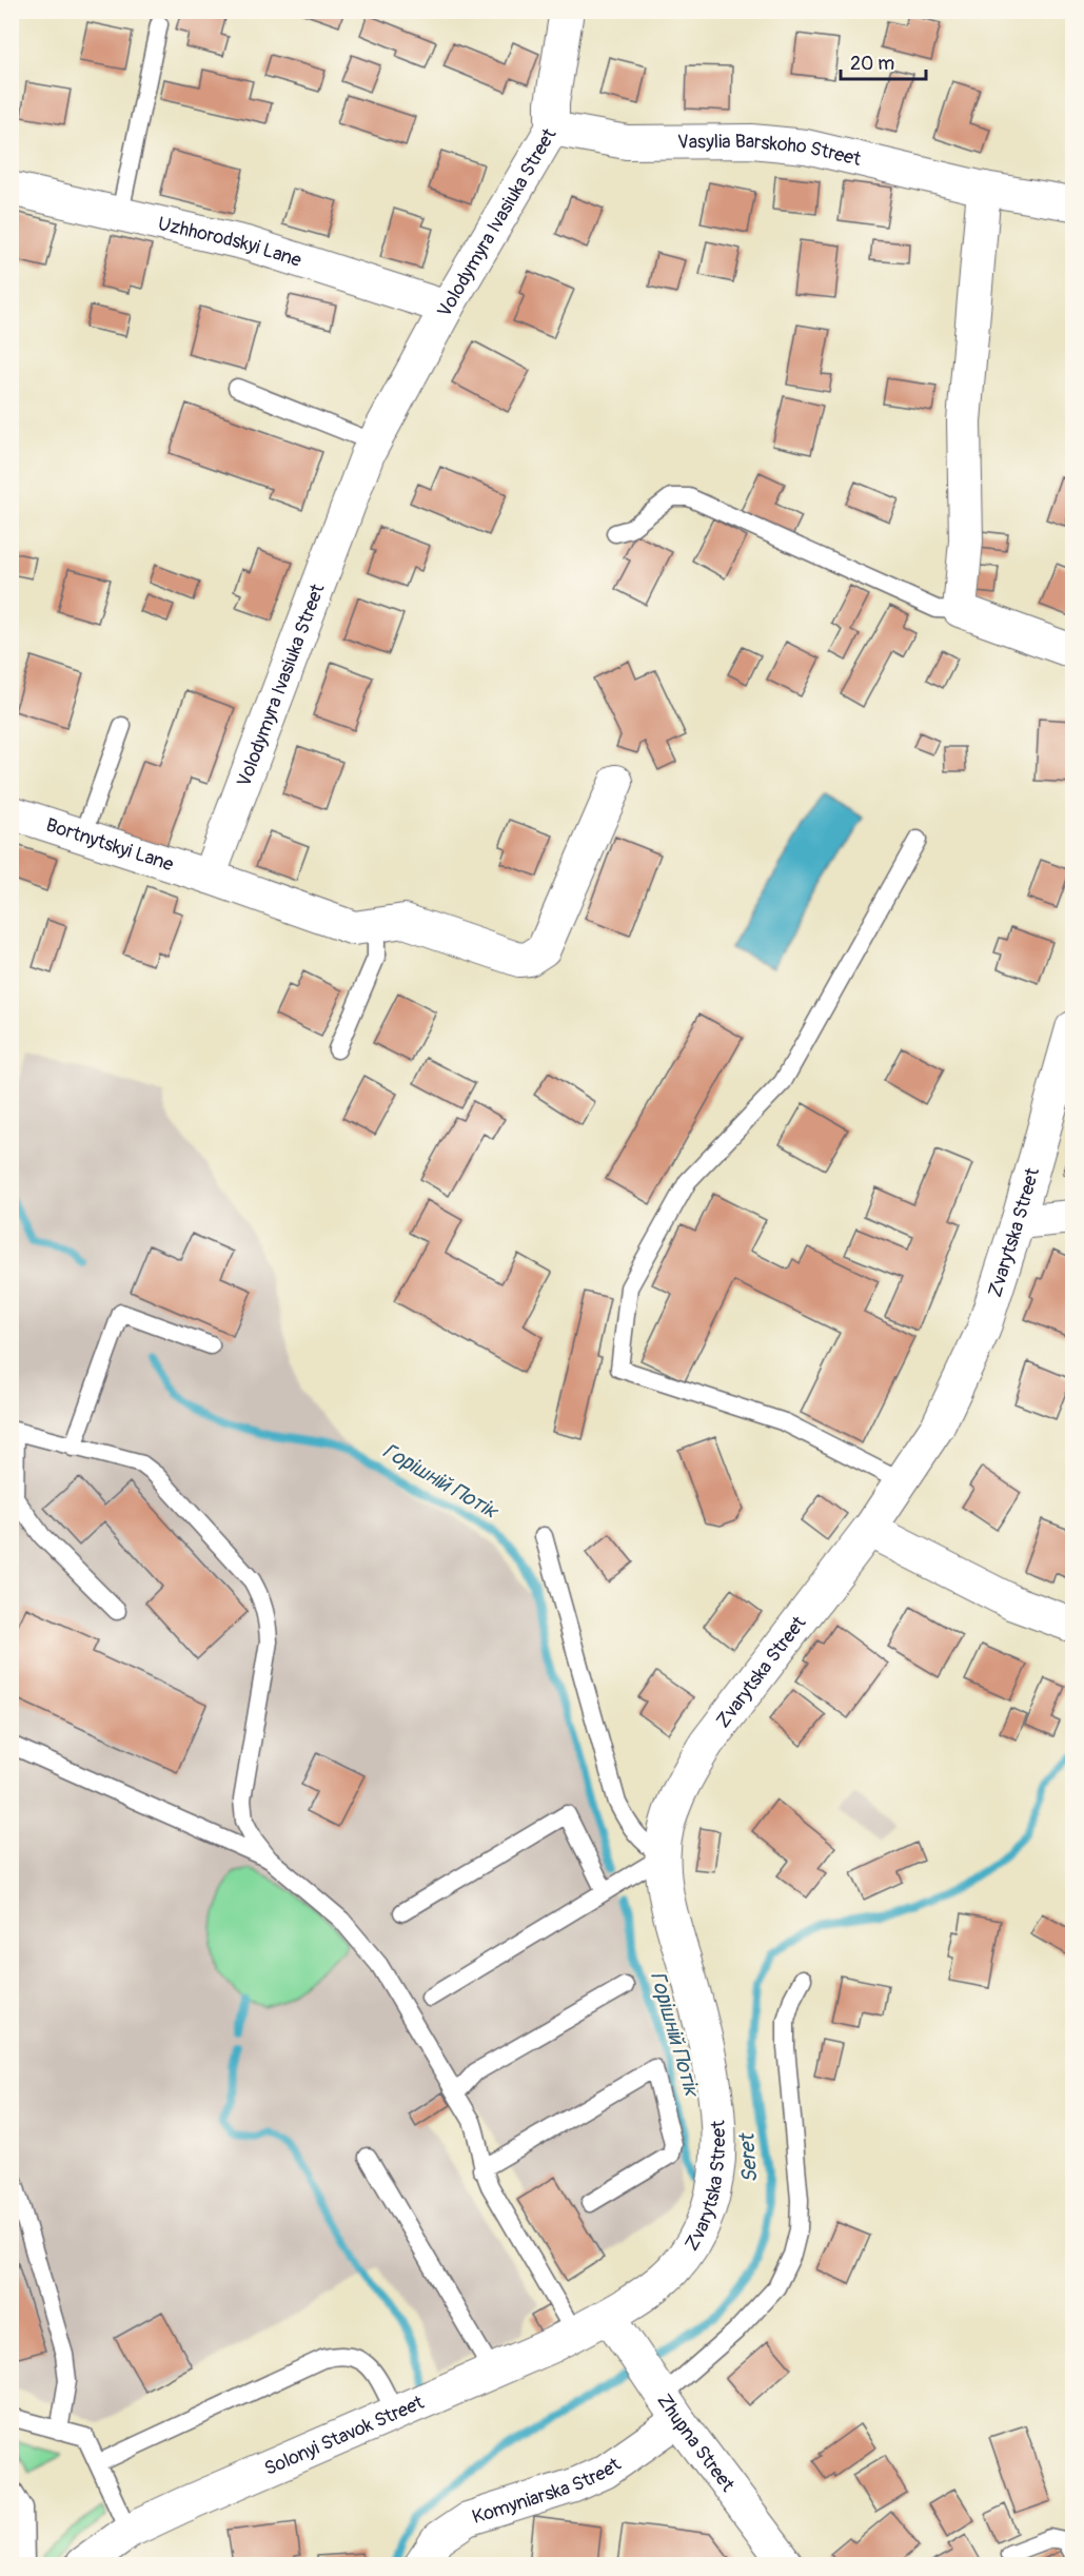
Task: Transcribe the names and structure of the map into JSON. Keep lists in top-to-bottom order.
{
  "streets": {
    "street": [
      "Vasylia Barskoho Street",
      "Volodymyra Ivasiuka Street",
      "Uzhhorodskyi Lane",
      "Bortnytskyi Lane",
      "Zvarytska Street",
      "Solonyi Stavok Street",
      "Zhupna Street",
      "Komyniarska Street"
    ]
  },
  "crossings": [
    ["Vasylia Barskoho Street", "Volodymyra Ivasiuka Street"],
    ["Volodymyra Ivasiuka Street", "Uzhhorodskyi Lane"],
    ["Volodymyra Ivasiuka Street", "Bortnytskyi Lane"],
    ["Zvarytska Street", "Solonyi Stavok Street"],
    ["Zvarytska Street", "Zhupna Street"],
    ["Solonyi Stavok Street", "Zhupna Street"],
    ["Zhupna Street", "Komyniarska Street"]
  ],
  "water": ["Горішній Потік", "Seret"],
  "scale_bar": "20 m"
}
